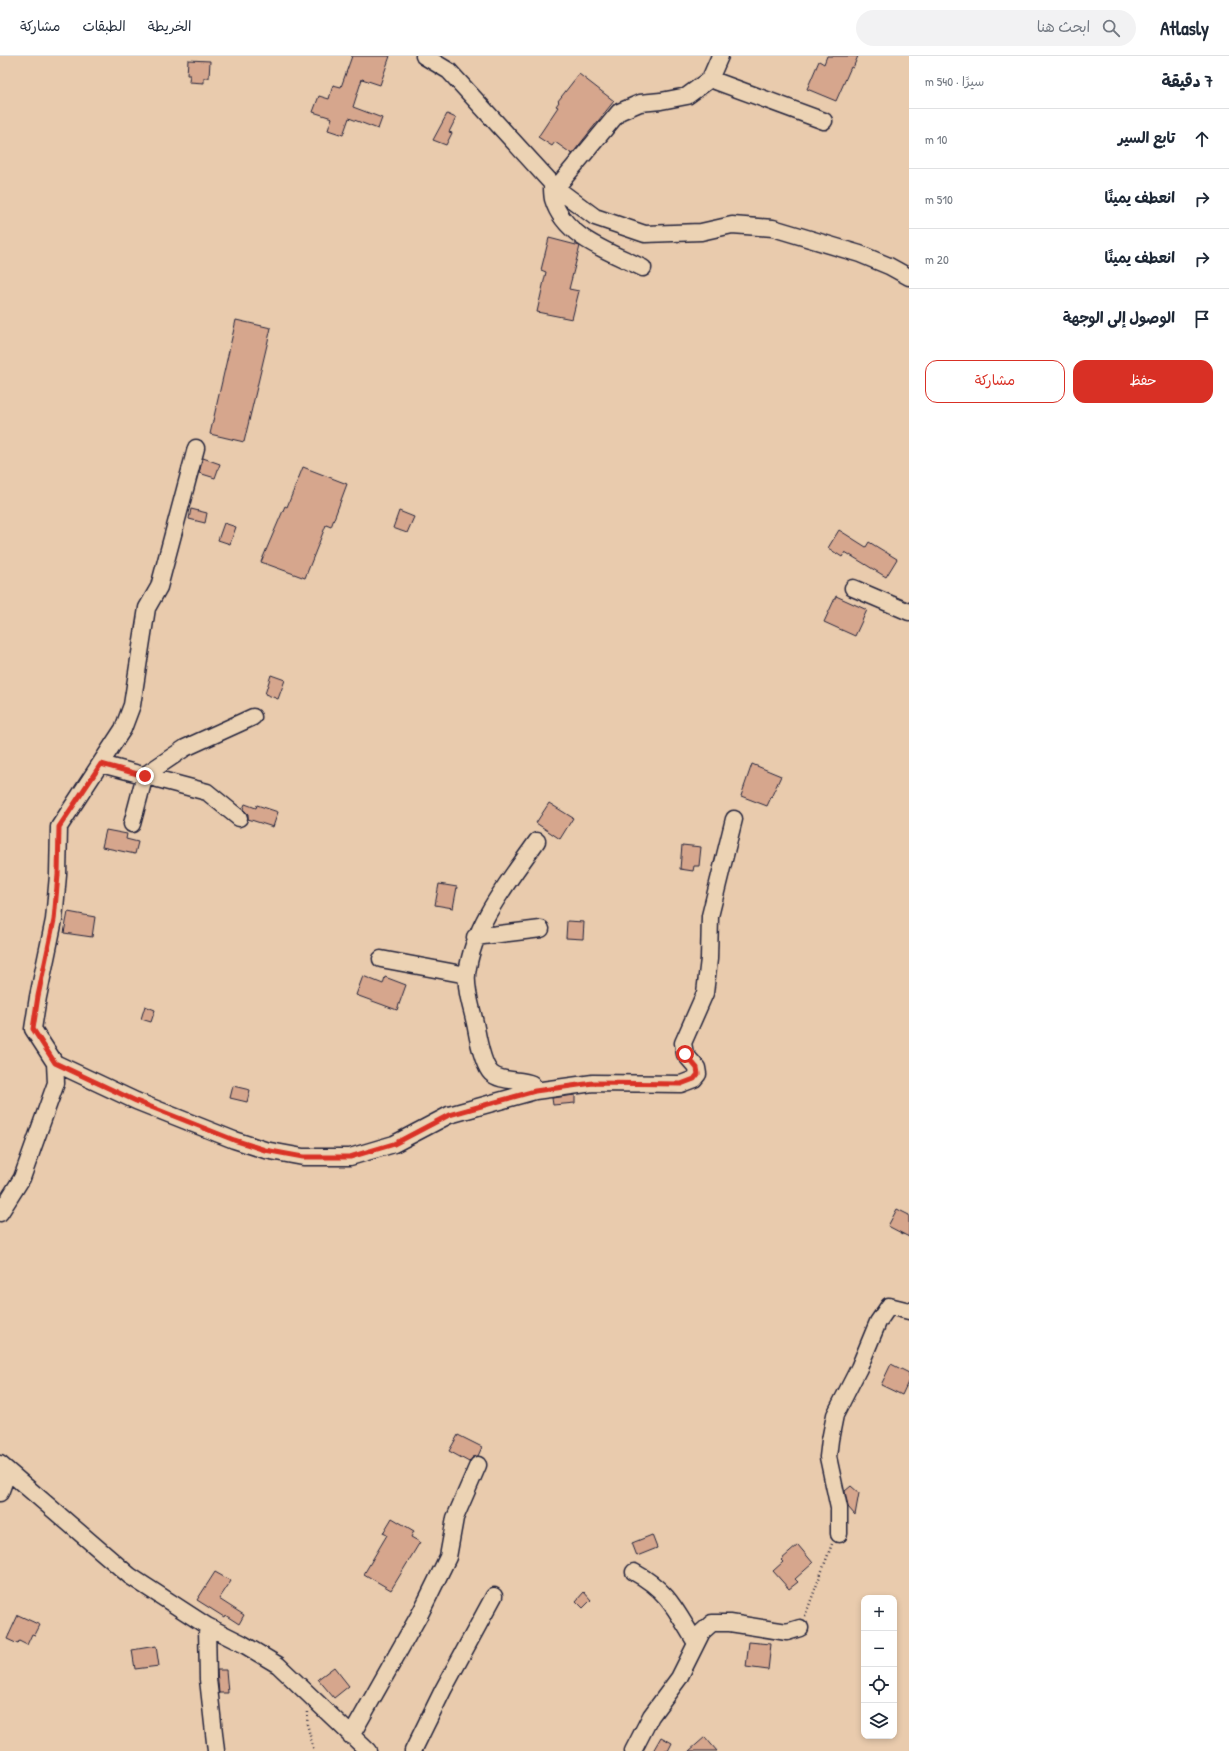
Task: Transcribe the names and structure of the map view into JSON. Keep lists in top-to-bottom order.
{
  "page": {
    "header": "Atlasly",
    "search": "ابحث هنا",
    "nav": ["الخريطة", "الطبقات", "مشاركة"],
    "heading": ["7 دقيقة", "سيرًا · 540 m"],
    "list": [
      ["تابع السير", "10 m"],
      ["انعطف يمينًا", "510 m"],
      ["انعطف يمينًا", "20 m"],
      "الوصول إلى الوجهة"
    ],
    "buttons": ["حفظ", "مشاركة"],
    "map_buttons": ["+", "−"]
  }
}
